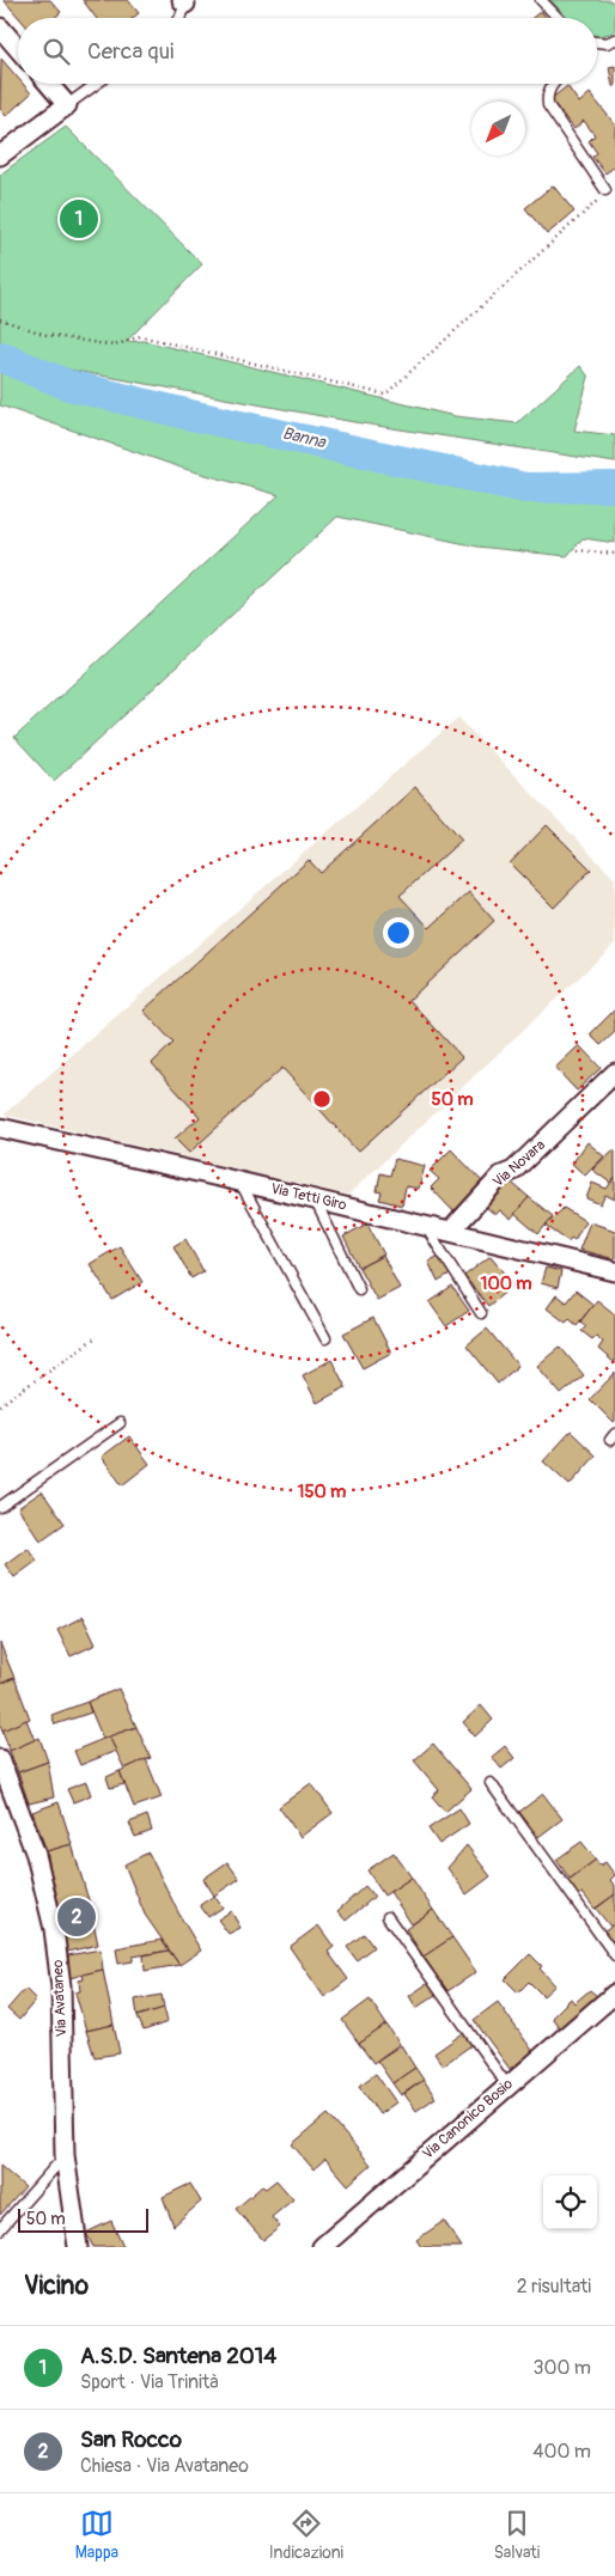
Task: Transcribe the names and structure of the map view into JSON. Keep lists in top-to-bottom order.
{
  "streets": {
    "street": [
      "Via Novara",
      "Via Tetti Giro",
      "Via Avataneo",
      "Via Canonico Bosio"
    ]
  },
  "crossings": [
    ["Via Novara", "Via Tetti Giro"]
  ],
  "water": ["Banna"],
  "scale_bar": "50 m",
  "north": "bottom left",
  "page": {
    "search": "Cerca qui",
    "pins": ["1", "2"],
    "scale": "50 m",
    "heading": ["Vicino", "2 risultati"],
    "list": [
      {
        "mark": "1",
        "name": "A.S.D. Santena 2014",
        "note": "Sport · Via Trinità",
        "value": "300 m"
      },
      {
        "mark": "2",
        "name": "San Rocco",
        "note": "Chiesa · Via Avataneo",
        "value": "400 m"
      }
    ],
    "nav": ["Mappa", "Indicazioni", "Salvati"]
  },
  "rings": ["50 m", "100 m", "150 m"]
}
